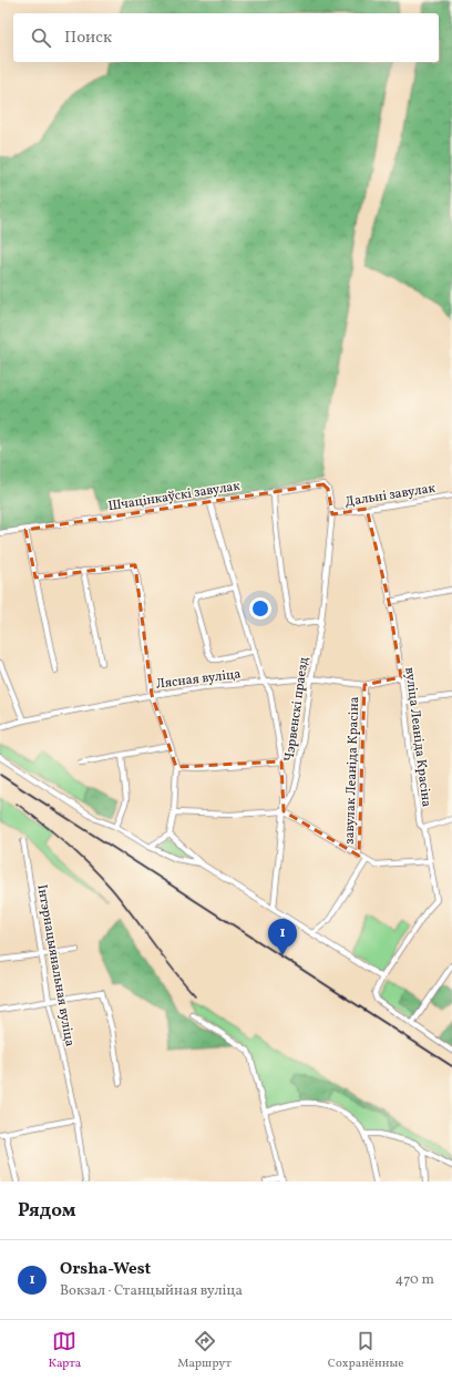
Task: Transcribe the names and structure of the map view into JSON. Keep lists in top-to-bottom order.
{
  "streets": {
    "street": [
      "Дальні завулак",
      "Шчацінкаўскі завулак",
      "Лясная вуліца",
      "Чэрвенскі праезд",
      "вуліца Леаніда Красіна",
      "завулак Леаніда Красіна",
      "Інтэрнацыянальная вуліца"
    ]
  },
  "crossings": [
    ["Дальні завулак", "Шчацінкаўскі завулак"],
    ["Дальні завулак", "Чэрвенскі праезд"],
    ["Дальні завулак", "вуліца Леаніда Красіна"],
    ["Шчацінкаўскі завулак", "Чэрвенскі праезд"],
    ["Лясная вуліца", "Чэрвенскі праезд"],
    ["Лясная вуліца", "вуліца Леаніда Красіна"],
    ["Лясная вуліца", "завулак Леаніда Красіна"],
    ["Чэрвенскі праезд", "завулак Леаніда Красіна"],
    ["вуліца Леаніда Красіна", "завулак Леаніда Красіна"]
  ],
  "page": {
    "search": "Поиск",
    "pins": "1",
    "heading": "Рядом",
    "list": [
      {
        "mark": "1",
        "name": "Orsha-West",
        "note": "Вокзал · Станцыйная вуліца",
        "value": "470 m"
      }
    ],
    "nav": ["Карта", "Маршрут", "Сохранённые"]
  }
}
